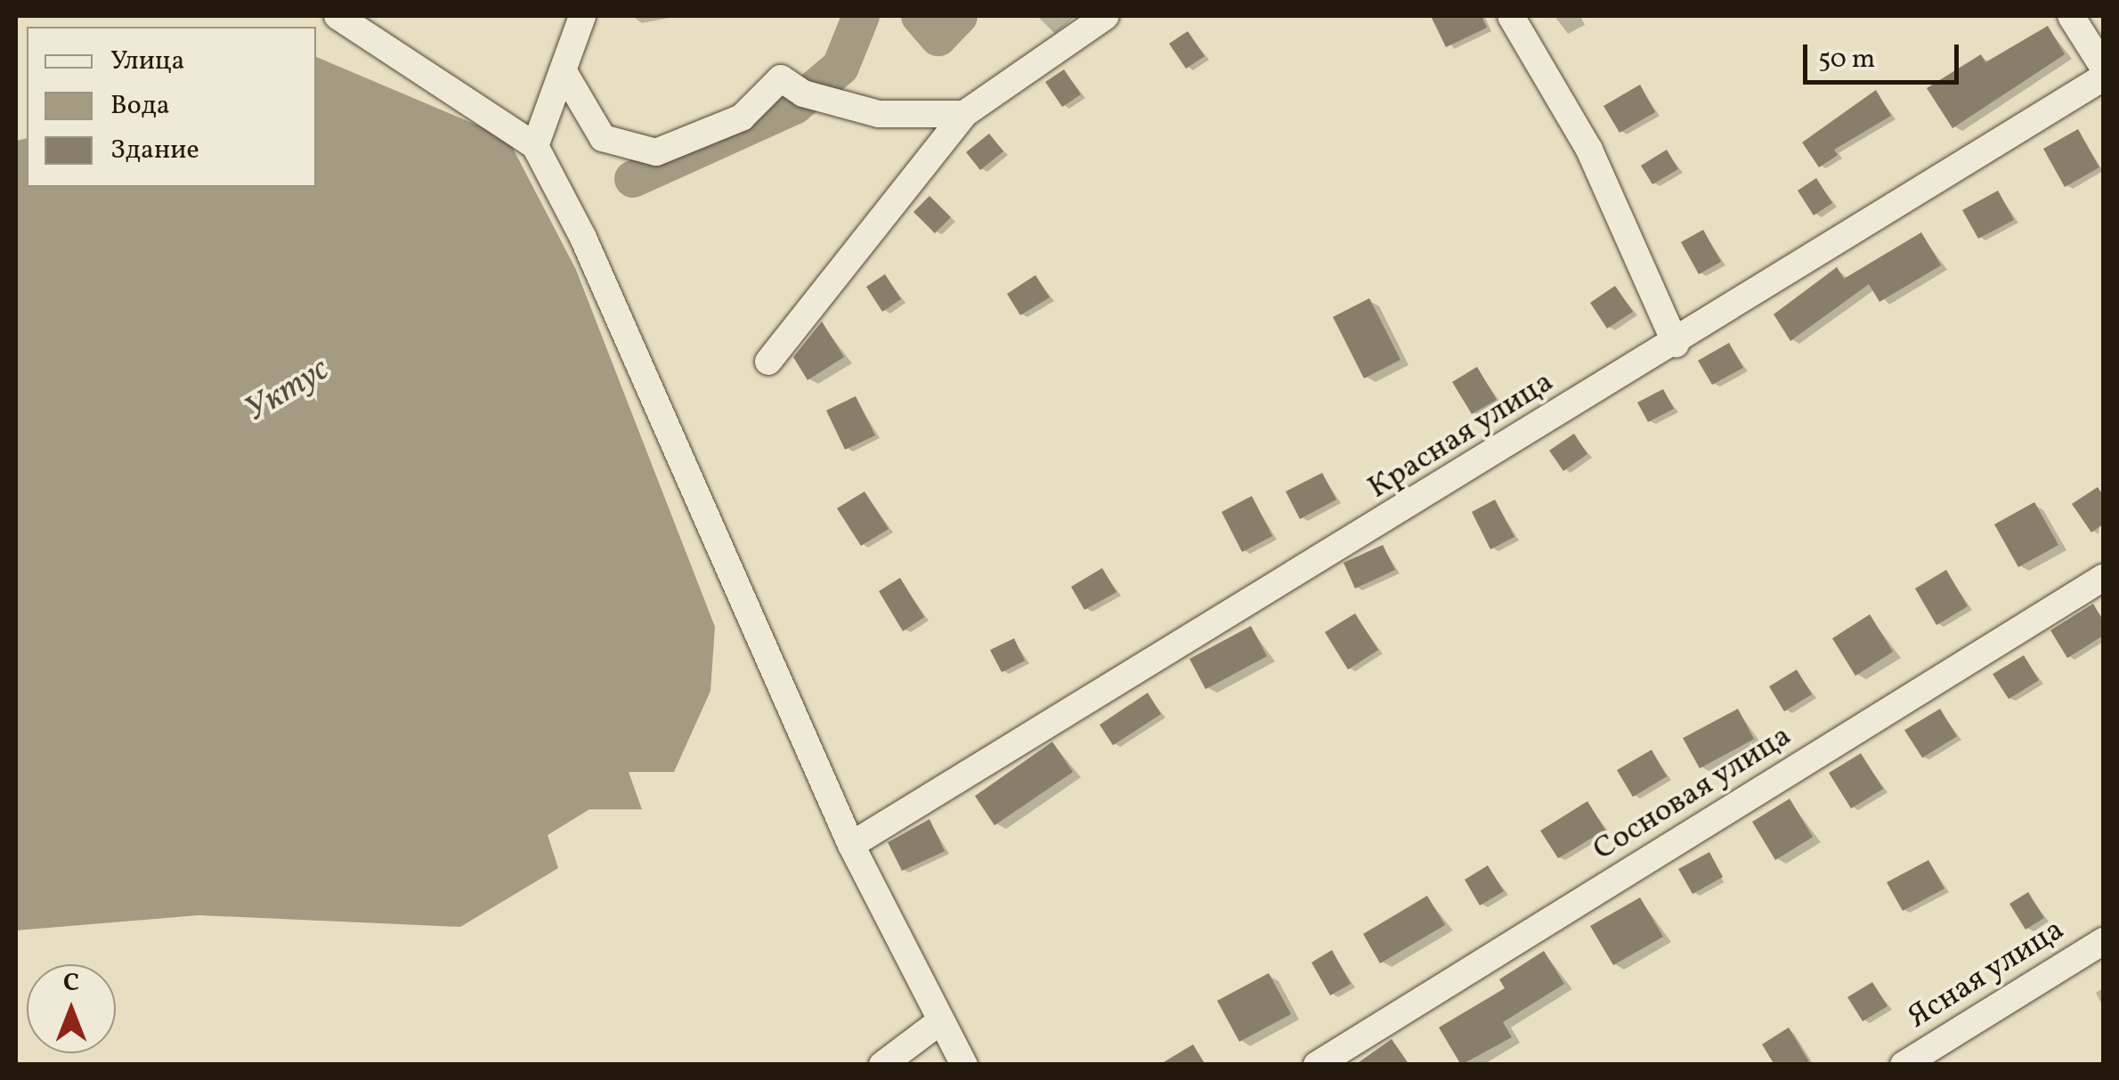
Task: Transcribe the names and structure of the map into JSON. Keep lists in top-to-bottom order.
{
  "streets": {
    "street": ["Красная улица", "Сосновая улица", "Ясная улица"]
  },
  "water": ["Уктус"],
  "legend": ["Улица", "Вода", "Здание"],
  "scale_bar": "50 m",
  "north": "top"
}
